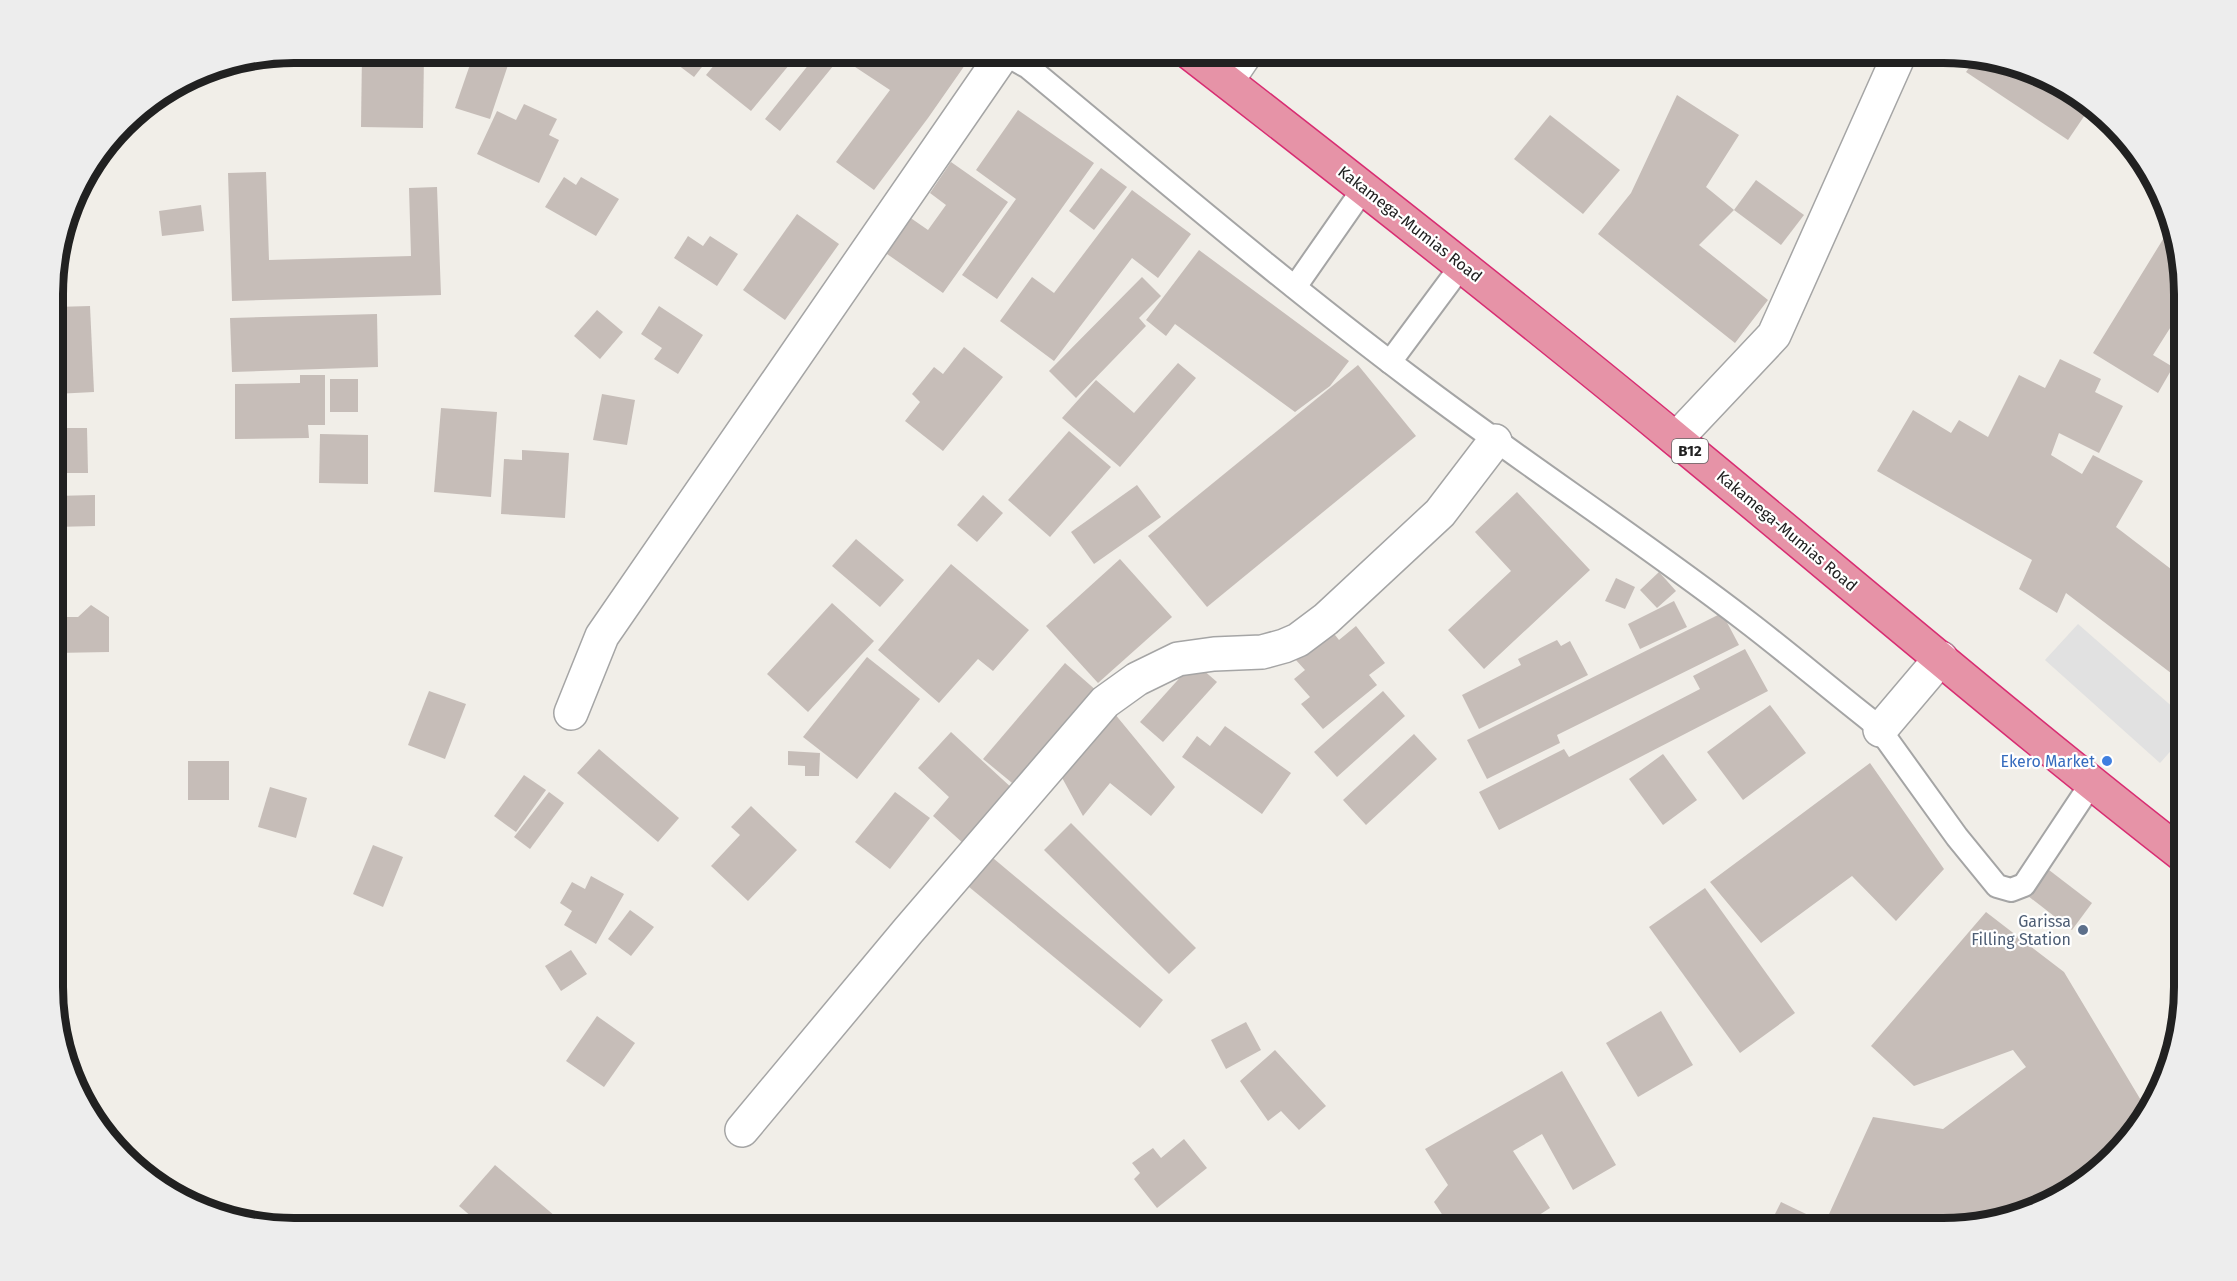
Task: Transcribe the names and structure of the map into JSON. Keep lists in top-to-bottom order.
{
  "streets": {
    "highway": ["Kakamega-Mumias Road", "B12"]
  },
  "places": ["Ekero Market", "Garissa Filling Station"]
}
